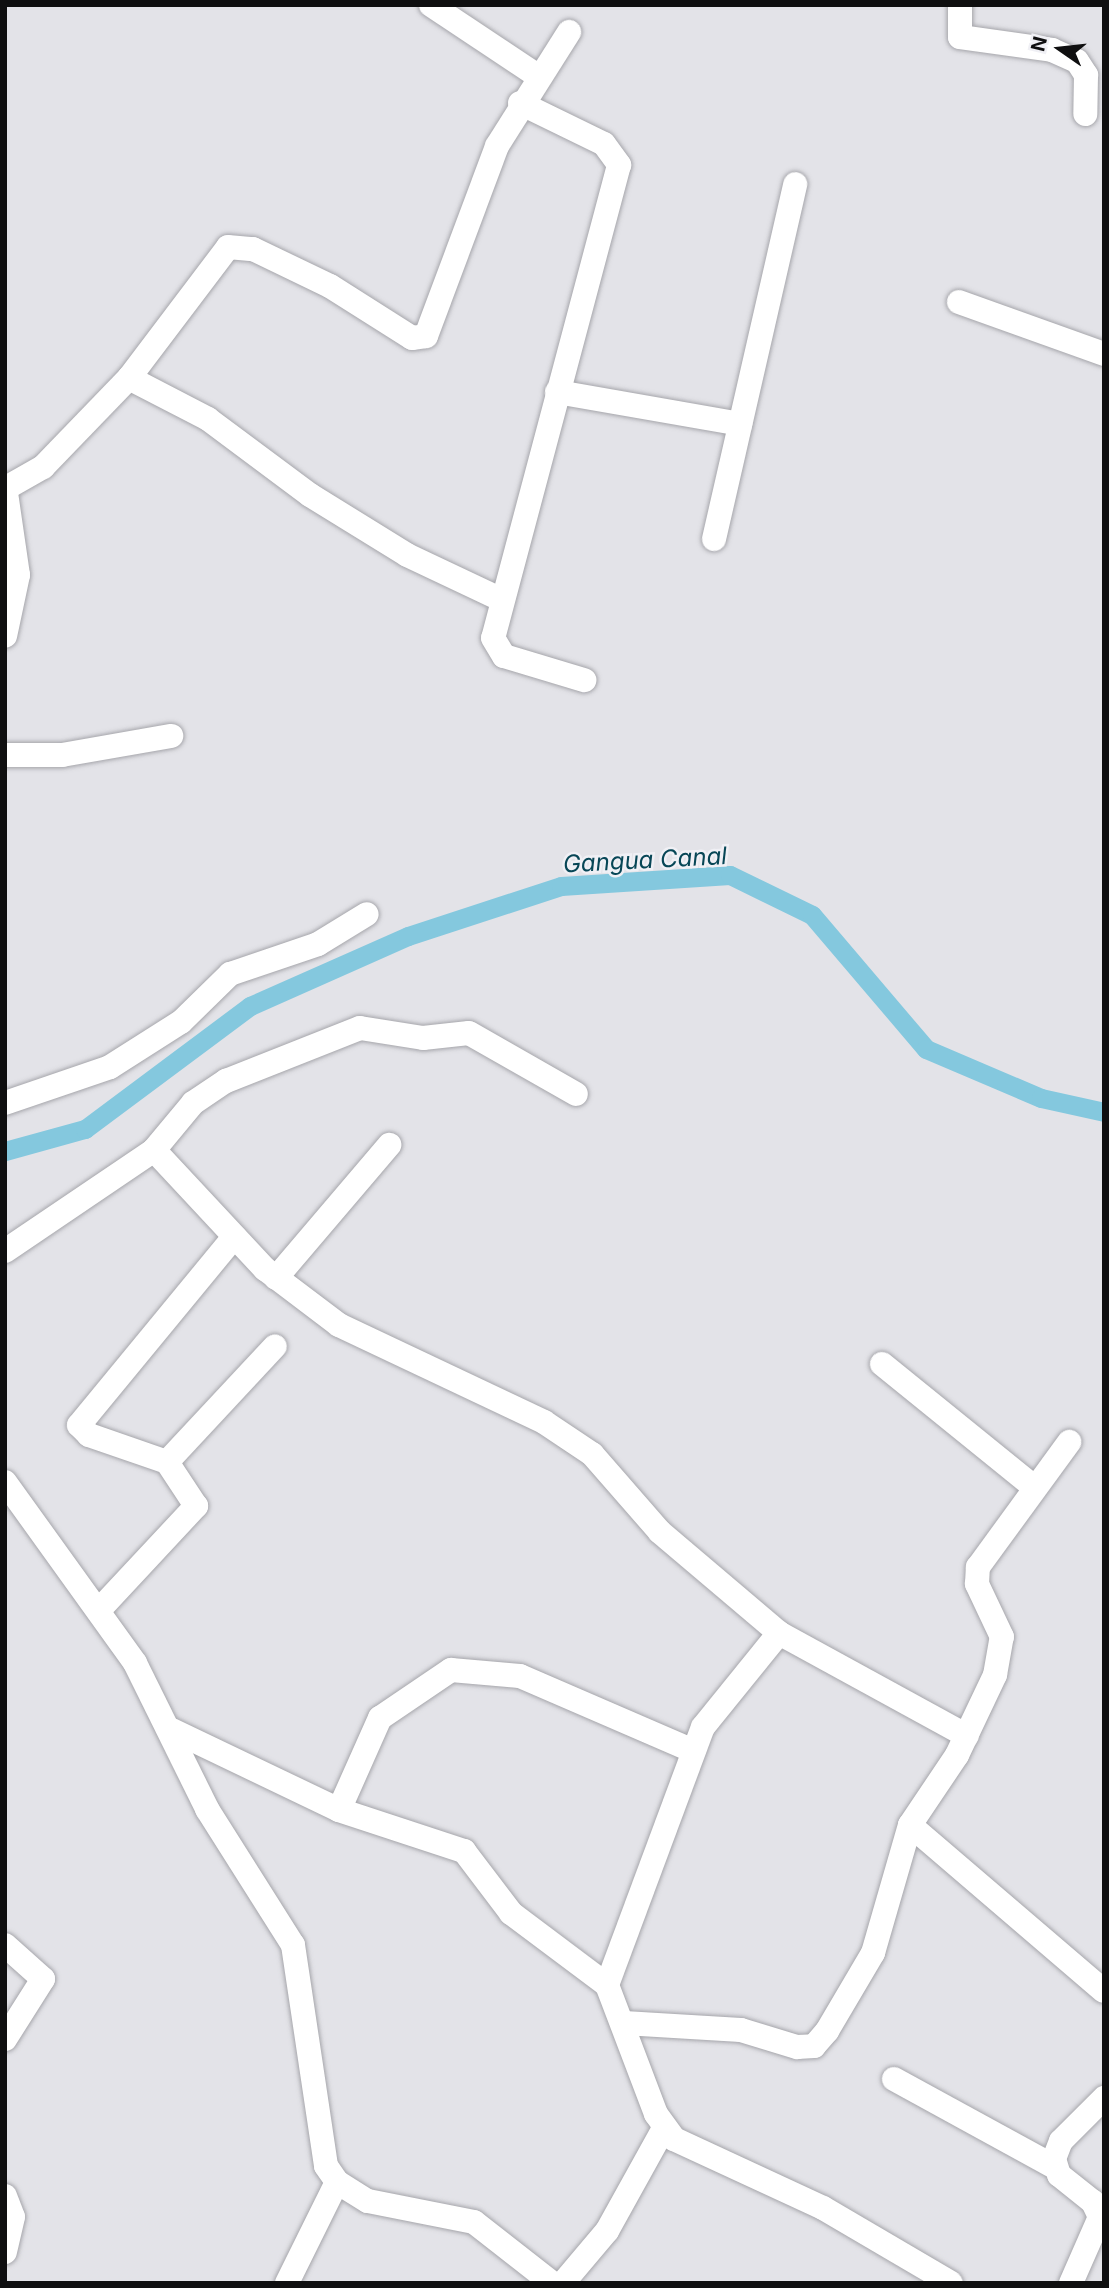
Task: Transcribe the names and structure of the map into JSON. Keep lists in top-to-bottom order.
{
  "water": ["Gangua Canal"],
  "north": "left"
}
